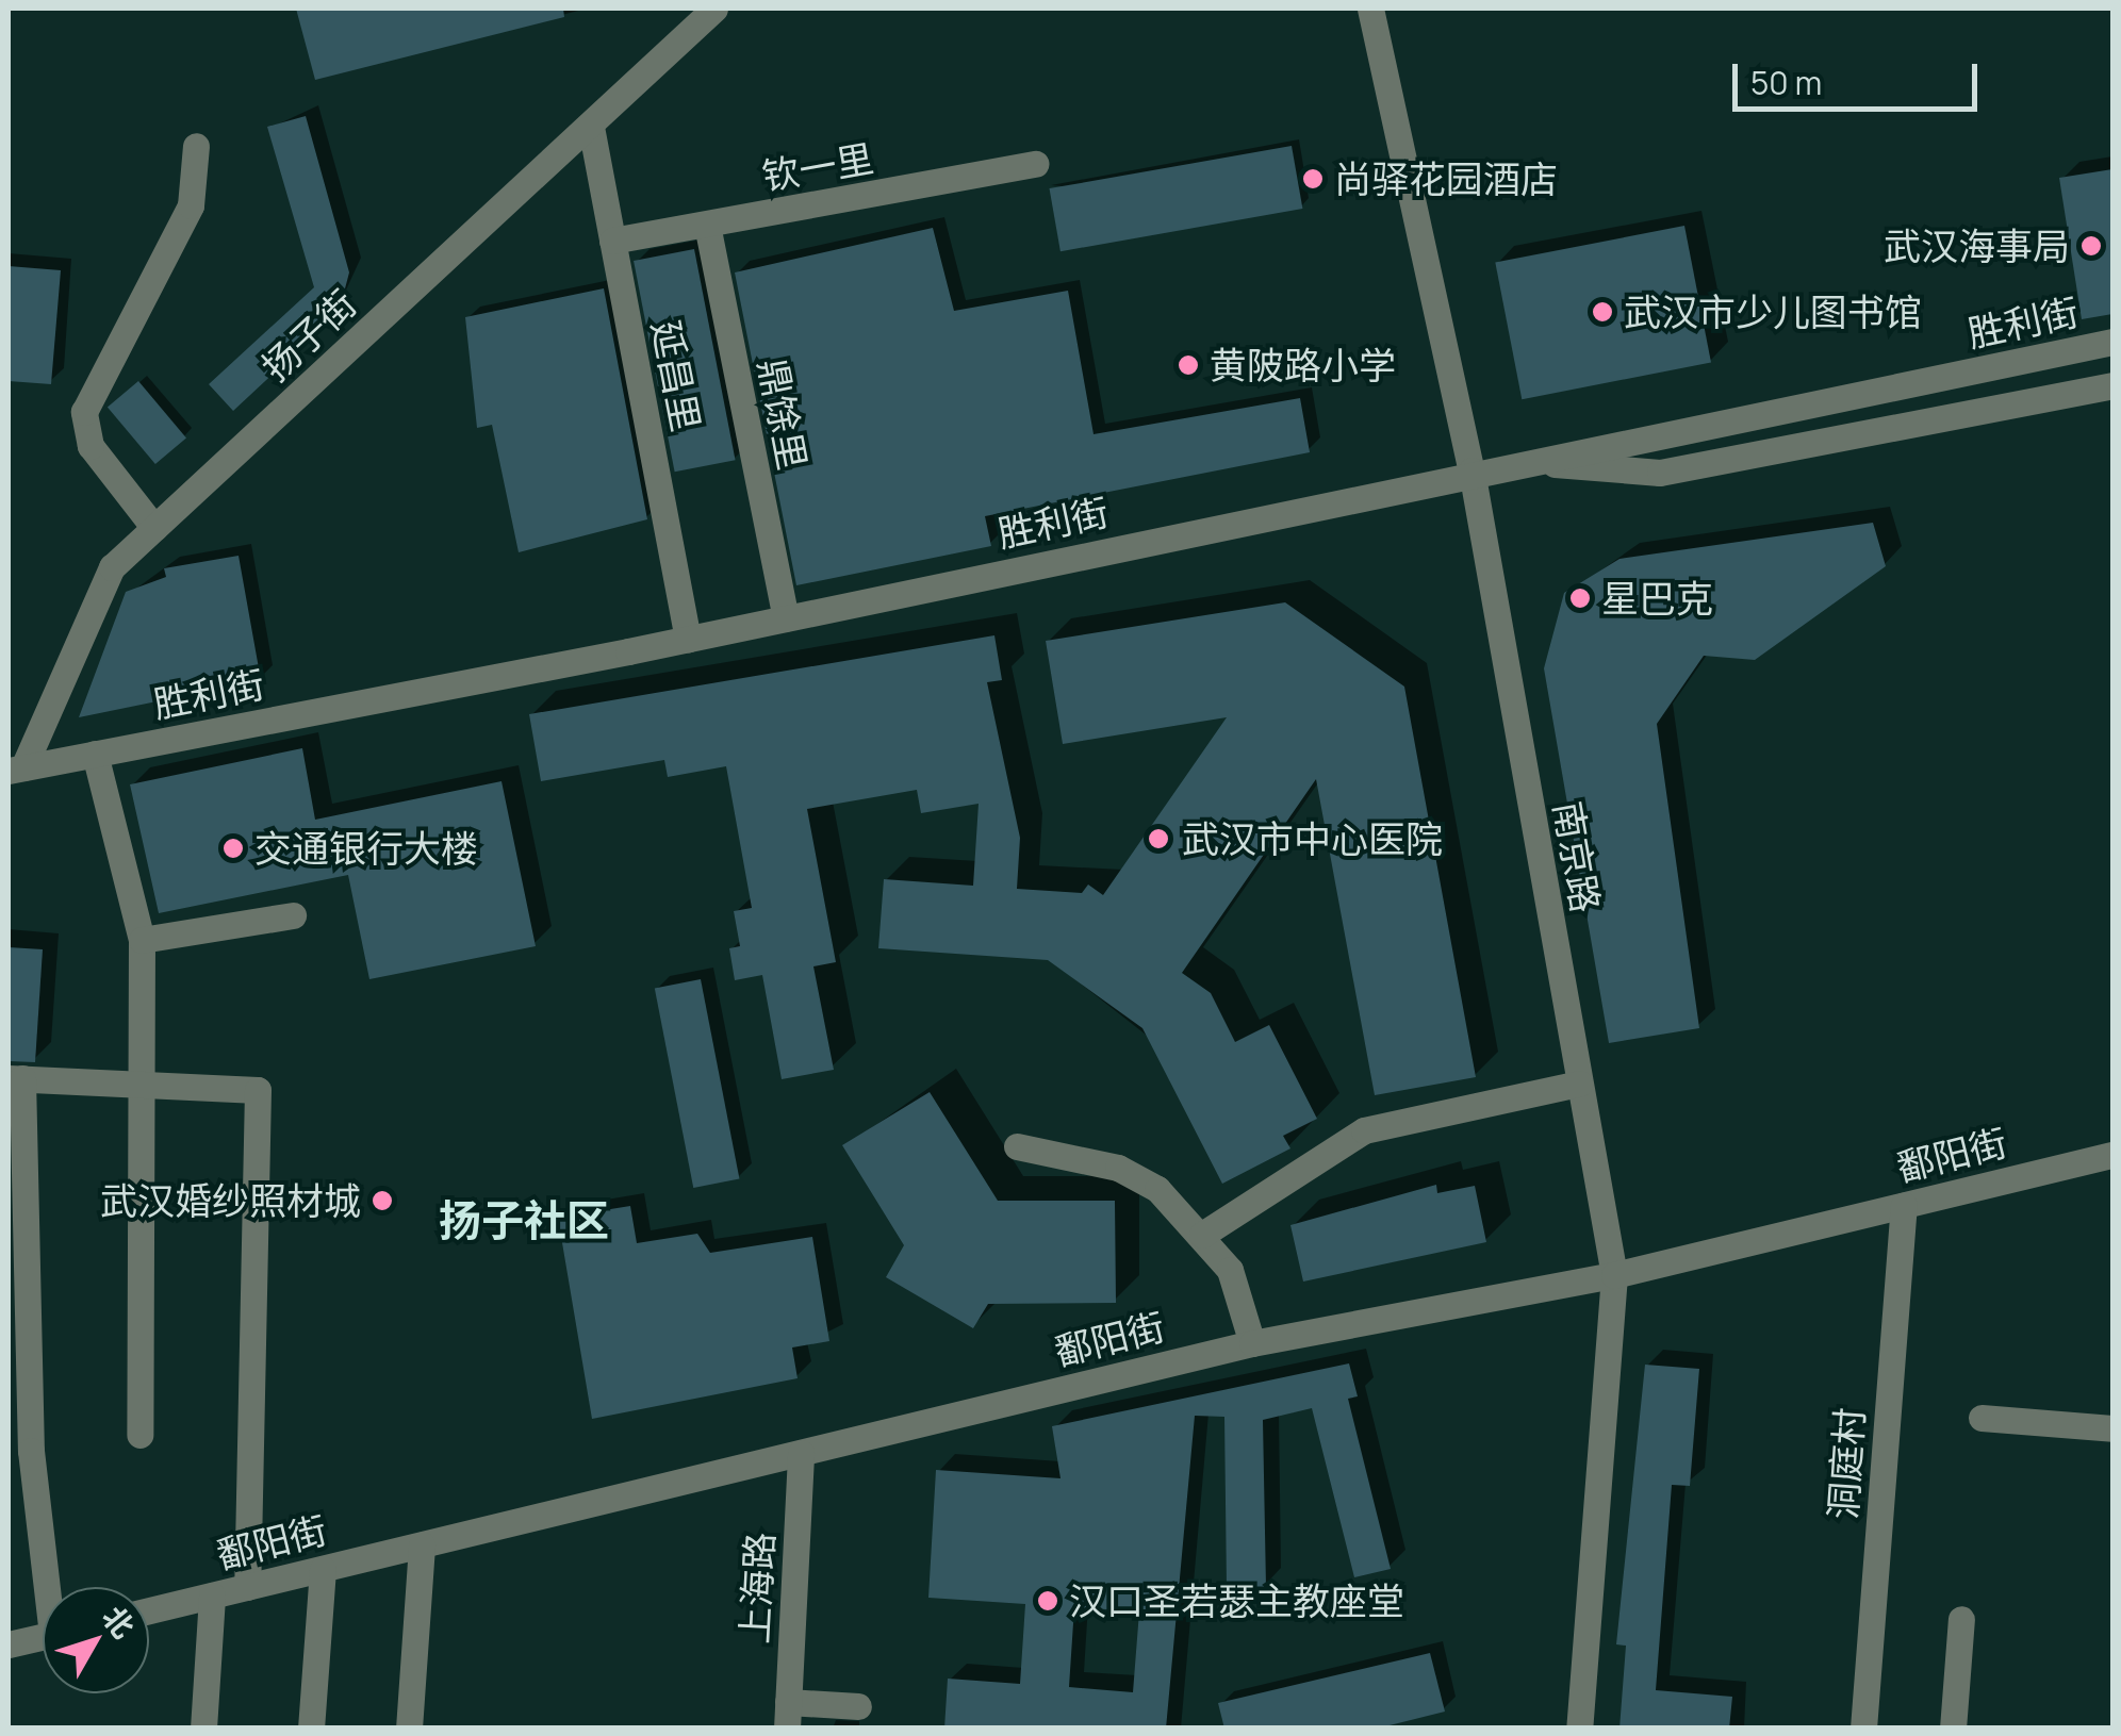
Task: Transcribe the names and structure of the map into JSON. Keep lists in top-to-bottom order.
{
  "streets": {
    "street": [
      "钦一里",
      "胜利街",
      "扬子街",
      "延昌里",
      "鼎馀里",
      "南京路",
      "鄱阳街",
      "洞庭村",
      "上海路"
    ]
  },
  "crossings": [
    ["钦一里", "延昌里"],
    ["钦一里", "鼎馀里"],
    ["胜利街", "扬子街"],
    ["胜利街", "延昌里"],
    ["胜利街", "鼎馀里"],
    ["胜利街", "南京路"],
    ["扬子街", "延昌里"],
    ["南京路", "鄱阳街"],
    ["鄱阳街", "洞庭村"],
    ["鄱阳街", "上海路"]
  ],
  "districts": ["扬子社区"],
  "places": [
    "尚驿花园酒店",
    "武汉海事局",
    "武汉市少儿图书馆",
    "黄陂路小学",
    "星巴克",
    "武汉市中心医院",
    "交通银行大楼",
    "武汉婚纱照材城",
    "汉口圣若瑟主教座堂"
  ],
  "scale_bar": "50 m",
  "north": "top right"
}
